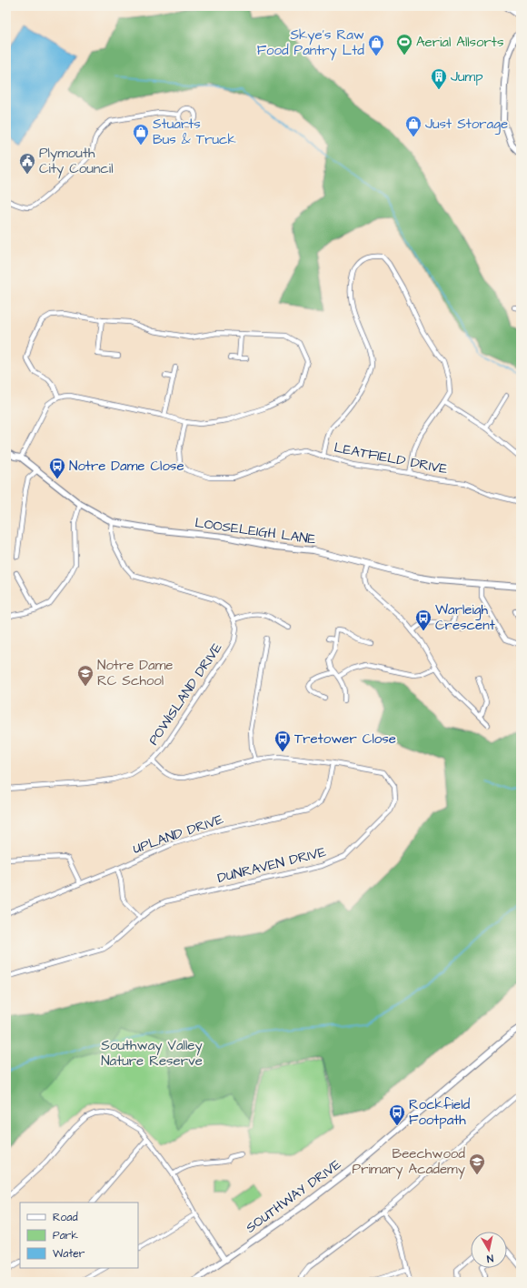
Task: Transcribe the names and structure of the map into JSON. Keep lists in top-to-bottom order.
{
  "streets": {
    "street": [
      "LEATFIELD DRIVE",
      "LOOSELEIGH LANE",
      "POWISLAND DRIVE",
      "UPLAND DRIVE",
      "DUNRAVEN DRIVE",
      "SOUTHWAY DRIVE"
    ]
  },
  "crossings": [
    ["POWISLAND DRIVE", "DUNRAVEN DRIVE"],
    ["UPLAND DRIVE", "DUNRAVEN DRIVE"]
  ],
  "parks": ["Southway Valley Nature Reserve"],
  "places": {
    "sports": ["Aerial Allsorts"],
    "shop": ["Skye's Raw Food Pantry Ltd", "Just Storage", "Stuarts Bus & Truck"],
    "building": ["Jump"],
    "public building": ["Plymouth City Council"],
    "bus stop": [
      "Notre Dame Close",
      "Warleigh Crescent",
      "Tretower Close",
      "Rockfield Footpath"
    ],
    "school or university": ["Notre Dame RC School", "Beechwood Primary Academy"]
  },
  "legend": ["Road", "Park", "Water"],
  "north": "bottom"
}
